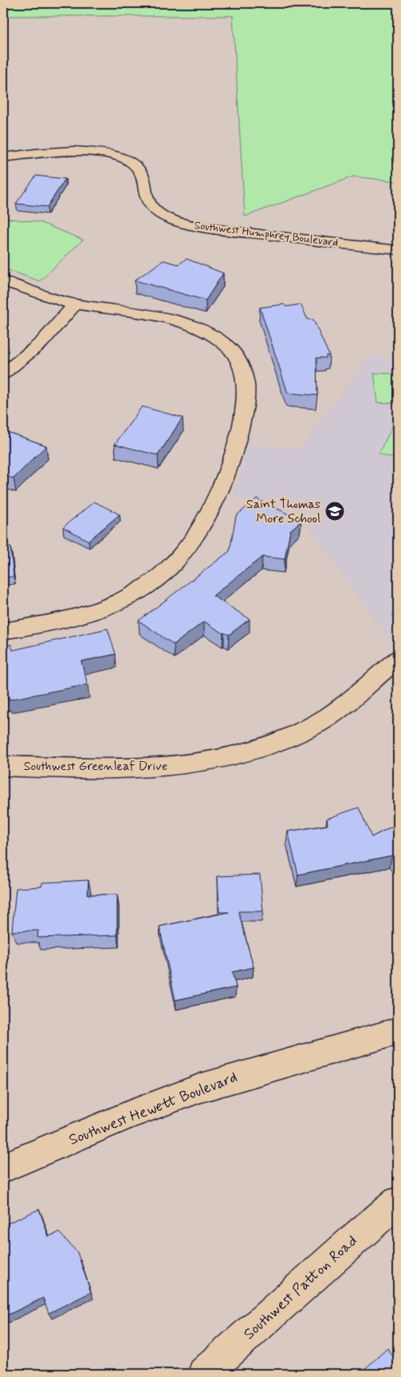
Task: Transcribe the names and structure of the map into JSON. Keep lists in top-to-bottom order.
{
  "streets": {
    "street": [
      "Southwest Humphrey Boulevard",
      "Southwest Greenleaf Drive",
      "Southwest Hewett Boulevard",
      "Southwest Patton Road"
    ]
  },
  "places": {
    "school or university": ["Saint Thomas More School"]
  }
}
